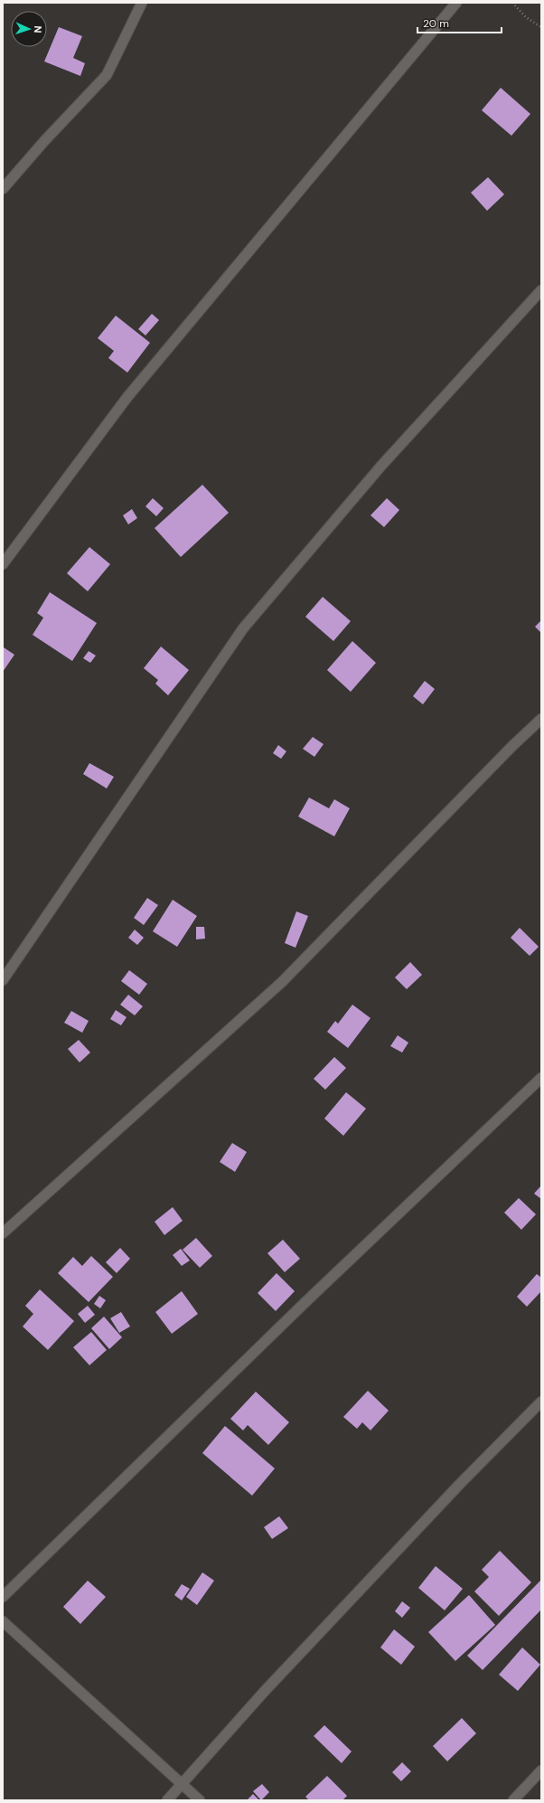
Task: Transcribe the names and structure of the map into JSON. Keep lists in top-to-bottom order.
{
  "scale_bar": "20 m",
  "north": "right"
}
